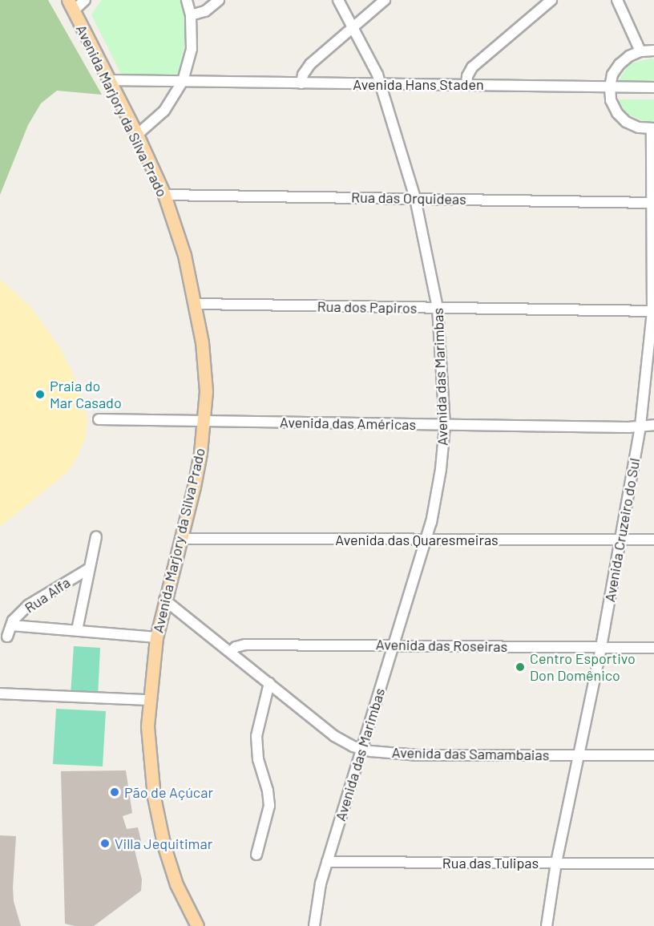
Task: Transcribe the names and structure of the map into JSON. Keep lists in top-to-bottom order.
{
  "streets": {
    "main road": ["Avenida Marjory da Silva Prado"],
    "street": [
      "Avenida Hans Staden",
      "Rua das Orquideas",
      "Rua dos Papiros",
      "Avenida das Marimbas",
      "Avenida das Américas",
      "Avenida Cruzeiro do Sul",
      "Avenida das Quaresmeiras",
      "Rua Alfa",
      "Avenida das Roseiras",
      "Avenida das Samambaias",
      "Rua das Tulipas"
    ]
  },
  "crossings": [
    ["Avenida Hans Staden", "Avenida Marjory da Silva Prado"],
    ["Avenida Hans Staden", "Avenida das Marimbas"],
    ["Avenida Marjory da Silva Prado", "Rua das Orquideas"],
    ["Avenida Marjory da Silva Prado", "Rua dos Papiros"],
    ["Avenida Marjory da Silva Prado", "Avenida das Américas"],
    ["Avenida Marjory da Silva Prado", "Avenida das Quaresmeiras"],
    ["Avenida Marjory da Silva Prado", "Rua Alfa"],
    ["Avenida Marjory da Silva Prado", "Avenida das Samambaias"],
    ["Rua das Orquideas", "Avenida das Marimbas"],
    ["Rua das Orquideas", "Avenida Cruzeiro do Sul"],
    ["Rua dos Papiros", "Avenida das Marimbas"],
    ["Rua dos Papiros", "Avenida Cruzeiro do Sul"],
    ["Avenida das Marimbas", "Avenida das Américas"],
    ["Avenida das Marimbas", "Avenida das Quaresmeiras"],
    ["Avenida das Marimbas", "Avenida das Roseiras"],
    ["Avenida das Marimbas", "Avenida das Samambaias"],
    ["Avenida das Marimbas", "Rua das Tulipas"],
    ["Avenida das Américas", "Avenida Cruzeiro do Sul"],
    ["Avenida Cruzeiro do Sul", "Avenida das Quaresmeiras"],
    ["Avenida Cruzeiro do Sul", "Avenida das Roseiras"],
    ["Avenida Cruzeiro do Sul", "Avenida das Samambaias"],
    ["Avenida Cruzeiro do Sul", "Rua das Tulipas"],
    ["Avenida das Roseiras", "Avenida das Samambaias"]
  ],
  "places": [
    "Praia do Mar Casado",
    "Centro Esportivo Don Domênico",
    "Pão de Açúcar",
    "Villa Jequitimar"
  ]
}
